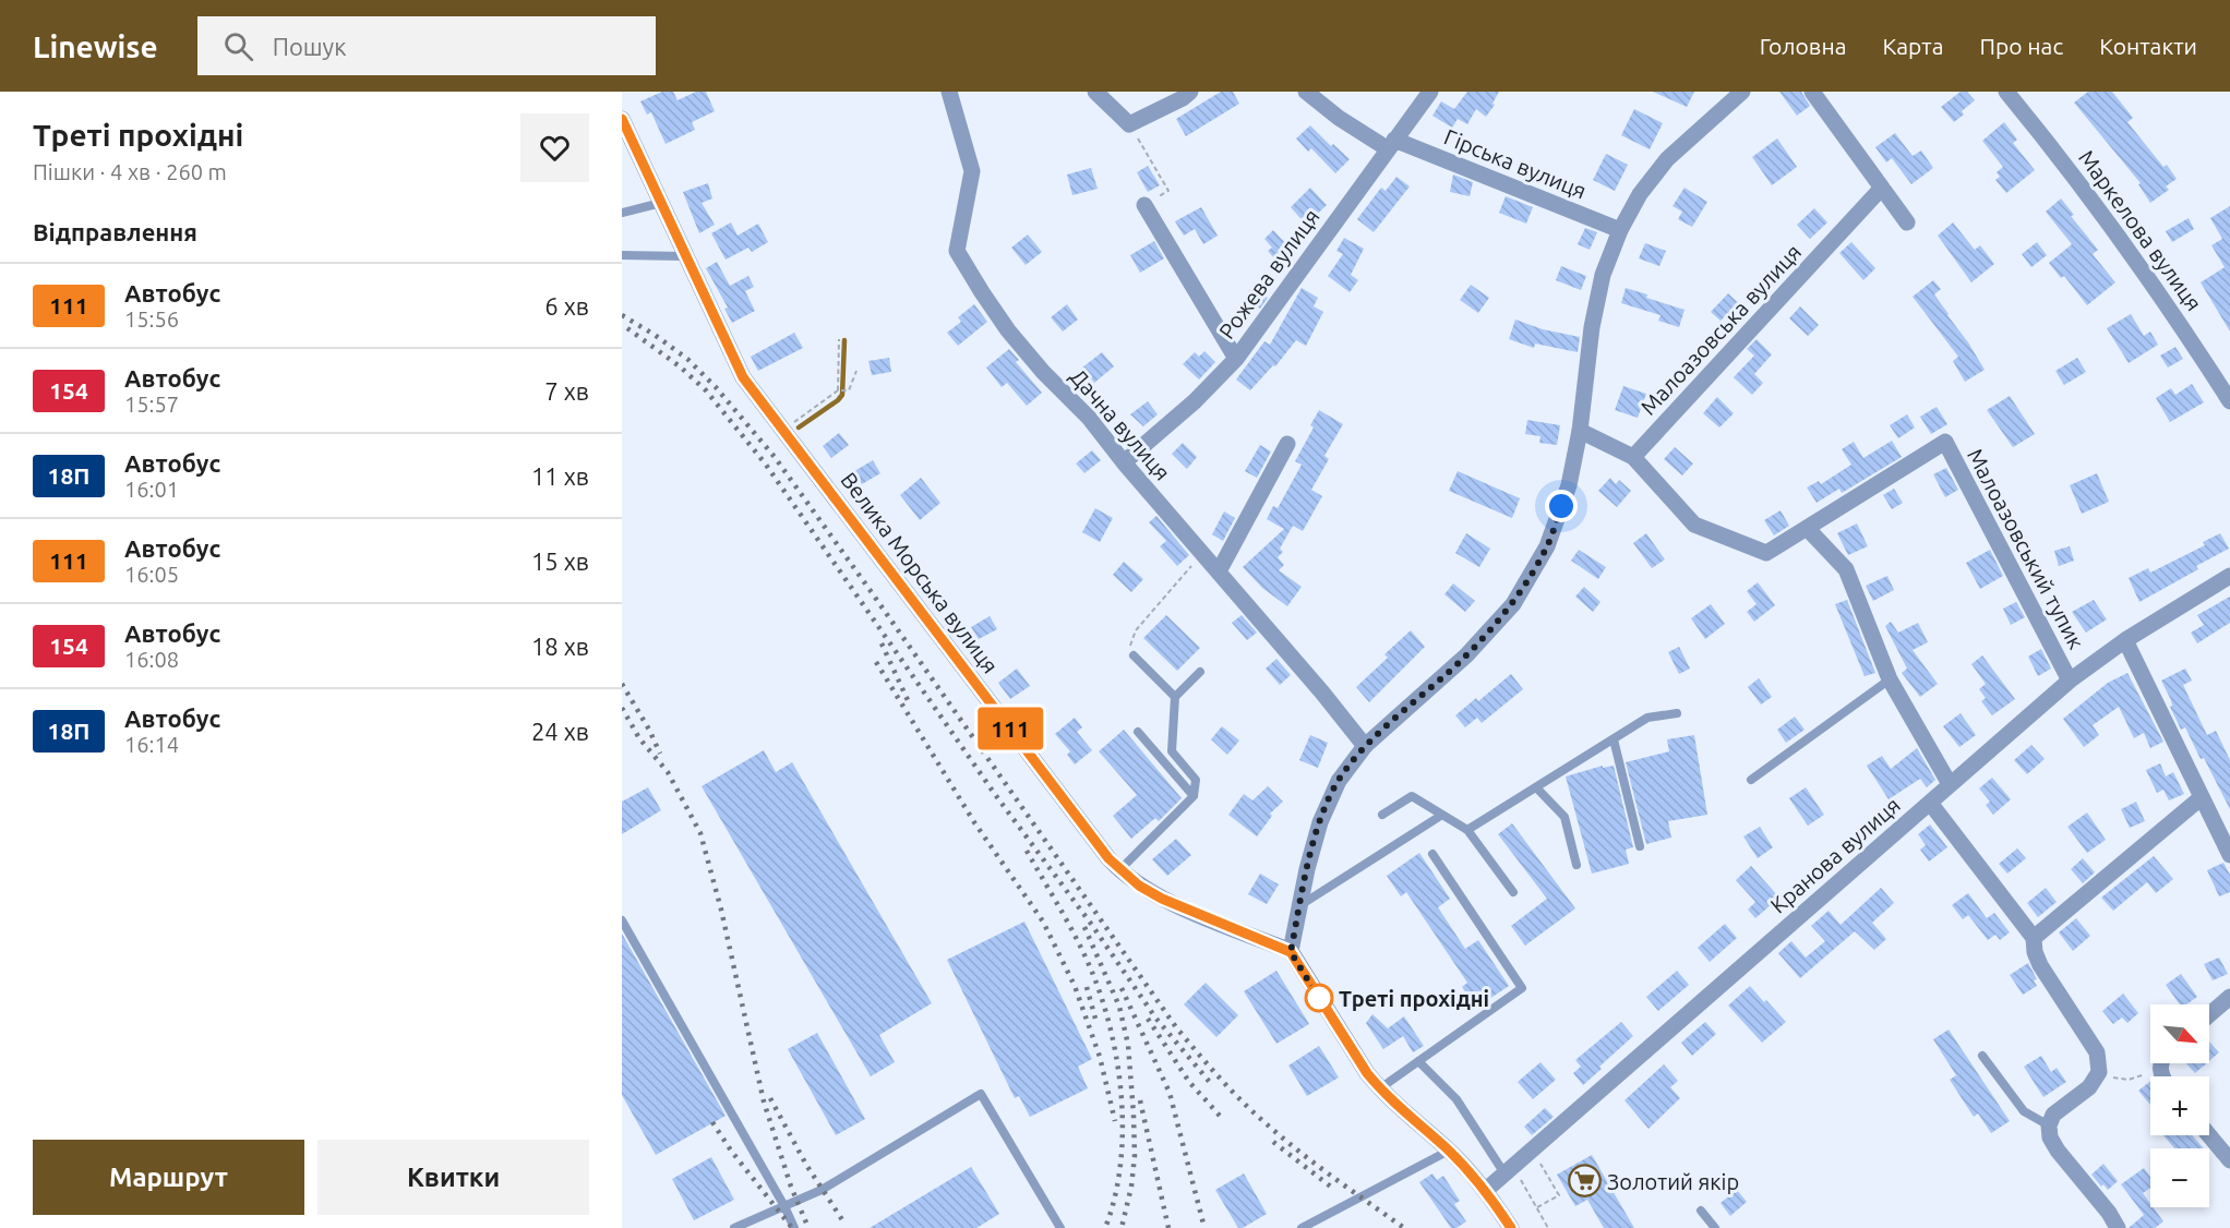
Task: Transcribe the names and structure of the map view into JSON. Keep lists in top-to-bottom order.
{
  "streets": {
    "street": [
      "Гірська вулиця",
      "Маркелова вулиця",
      "Рожева вулиця",
      "Малоазовська вулиця",
      "Дачна вулиця",
      "Малоазовський тупик",
      "Велика Морська вулиця",
      "Кранова вулиця"
    ]
  },
  "crossings": [
    ["Гірська вулиця", "Рожева вулиця"],
    ["Рожева вулиця", "Дачна вулиця"],
    ["Малоазовська вулиця", "Малоазовський тупик"],
    ["Малоазовський тупик", "Кранова вулиця"]
  ],
  "places": {
    "other": ["Треті прохідні"],
    "supermarket": ["Золотий якір"]
  },
  "lines": ["bus line 111"],
  "north": "bottom right",
  "page": {
    "header": "Linewise",
    "search": "Пошук",
    "nav": [
      "Головна",
      "Карта",
      "Про нас",
      "Контакти"
    ],
    "heading": [
      ["Треті прохідні", "Пішки · 4 хв · 260 m"],
      "Відправлення"
    ],
    "on_map": "111",
    "list": [
      {
        "mark": "111",
        "name": "Автобус",
        "note": "15:56",
        "value": "6 хв"
      },
      {
        "mark": "154",
        "name": "Автобус",
        "note": "15:57",
        "value": "7 хв"
      },
      {
        "mark": "18П",
        "name": "Автобус",
        "note": "16:01",
        "value": "11 хв"
      },
      {
        "mark": "111",
        "name": "Автобус",
        "note": "16:05",
        "value": "15 хв"
      },
      {
        "mark": "154",
        "name": "Автобус",
        "note": "16:08",
        "value": "18 хв"
      },
      {
        "mark": "18П",
        "name": "Автобус",
        "note": "16:14",
        "value": "24 хв"
      }
    ],
    "map_buttons": ["+", "−"],
    "buttons": ["Маршрут", "Квитки"]
  }
}
